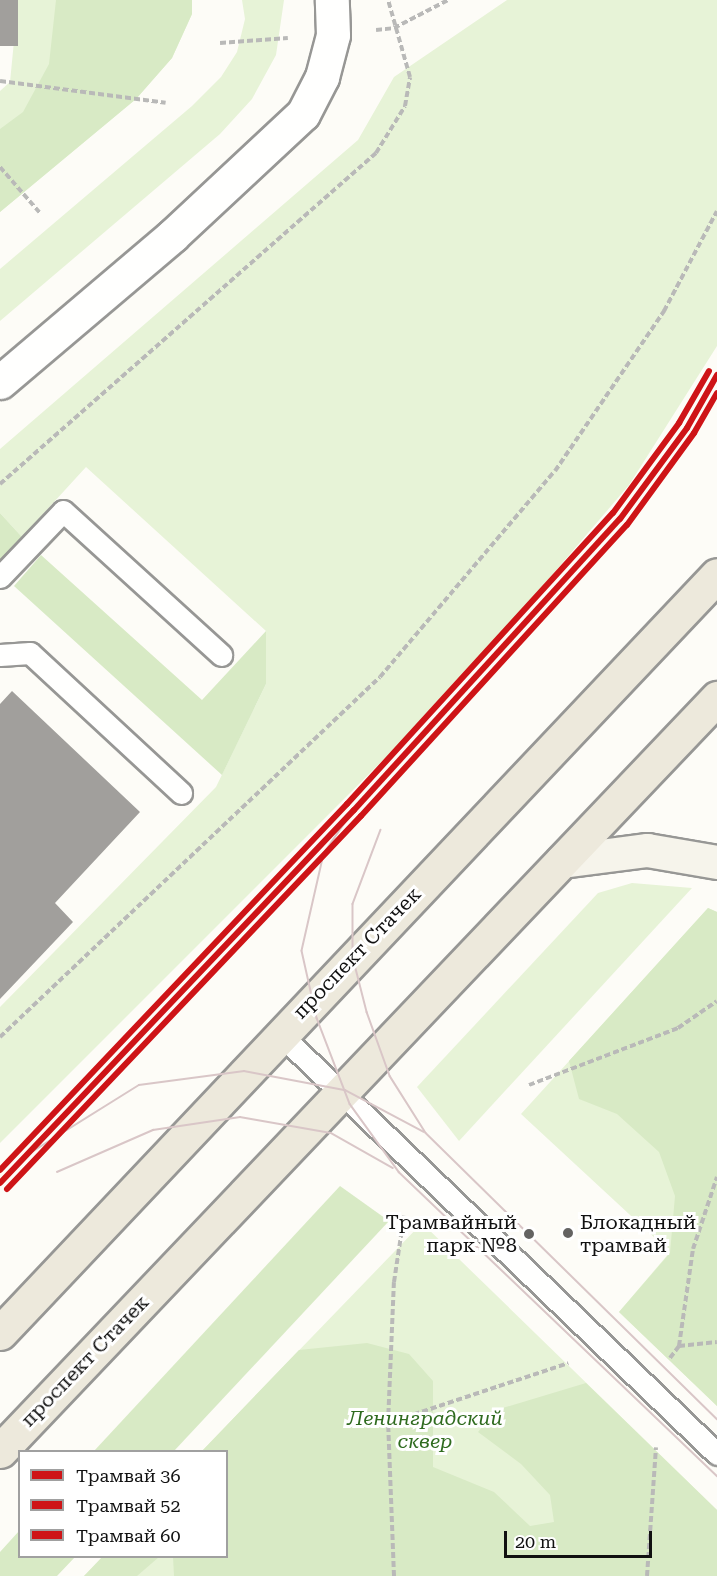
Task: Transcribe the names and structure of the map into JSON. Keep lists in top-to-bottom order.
{
  "streets": {
    "main road": ["проспект Стачек"]
  },
  "parks": ["Ленинградский сквер"],
  "places": ["Блокадный трамвай", "Трамвайный парк №8"],
  "lines": ["tram line 60", "tram line 36", "tram line 52"],
  "legend": ["Трамвай 36", "Трамвай 52", "Трамвай 60"],
  "scale_bar": "20 m"
}
